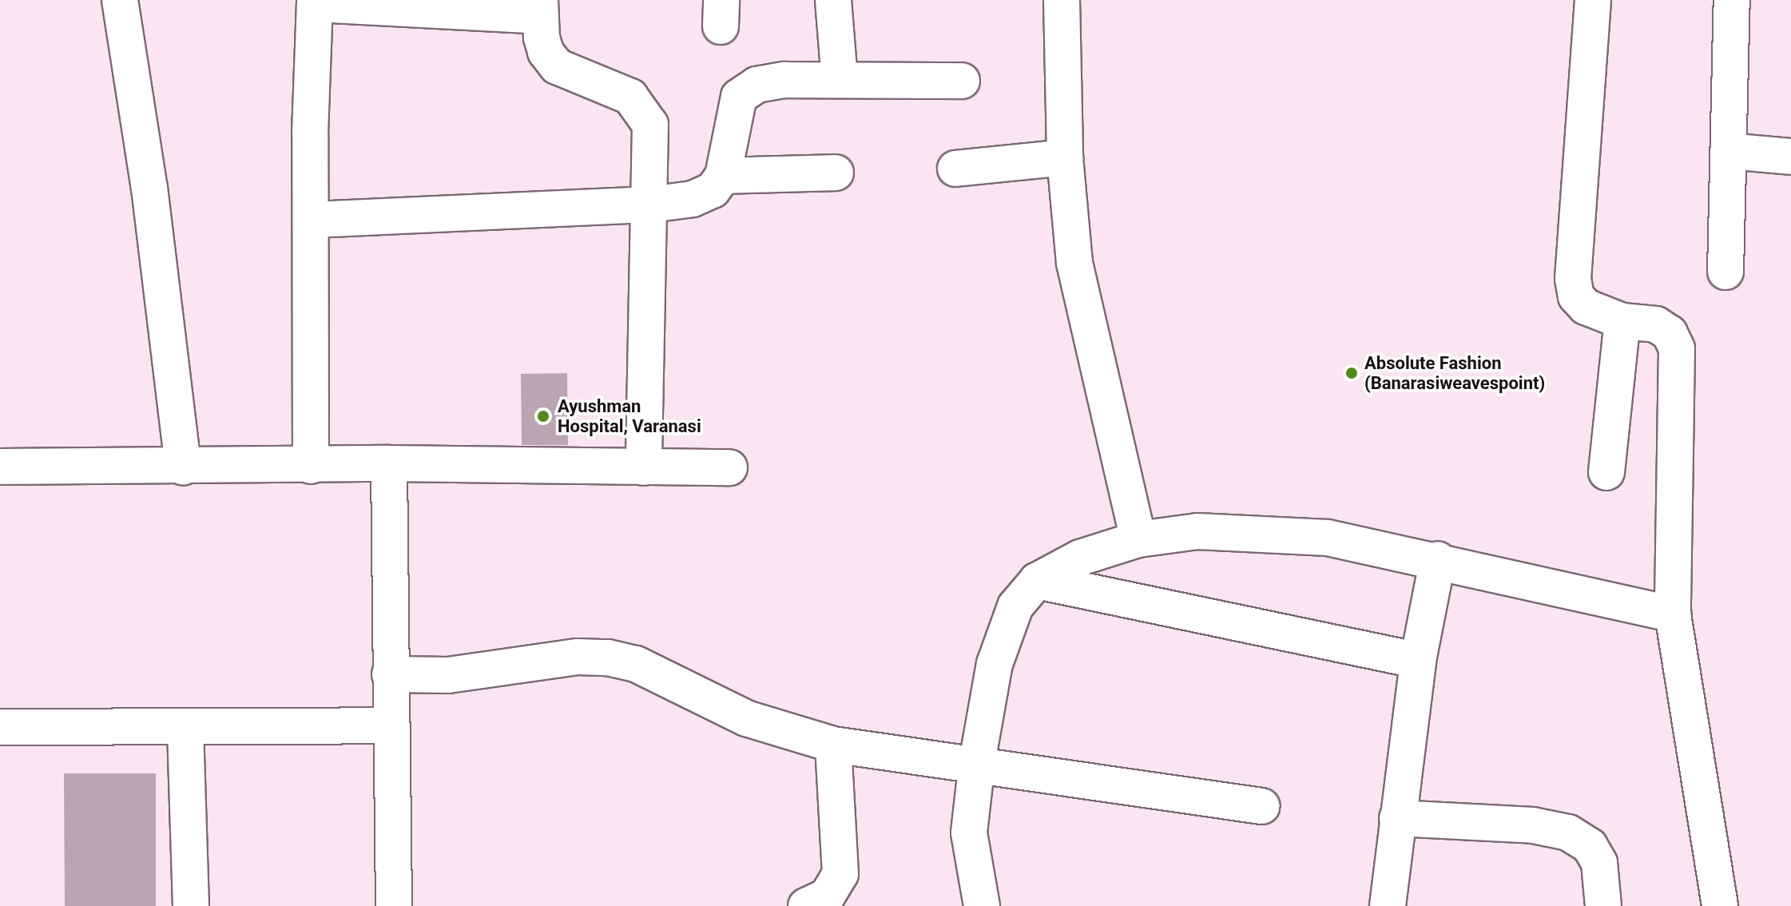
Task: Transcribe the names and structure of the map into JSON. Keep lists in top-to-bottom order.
{
  "places": ["Absolute Fashion (Banarasiweavespoint)", "Ayushman Hospital, Varanasi"]
}
